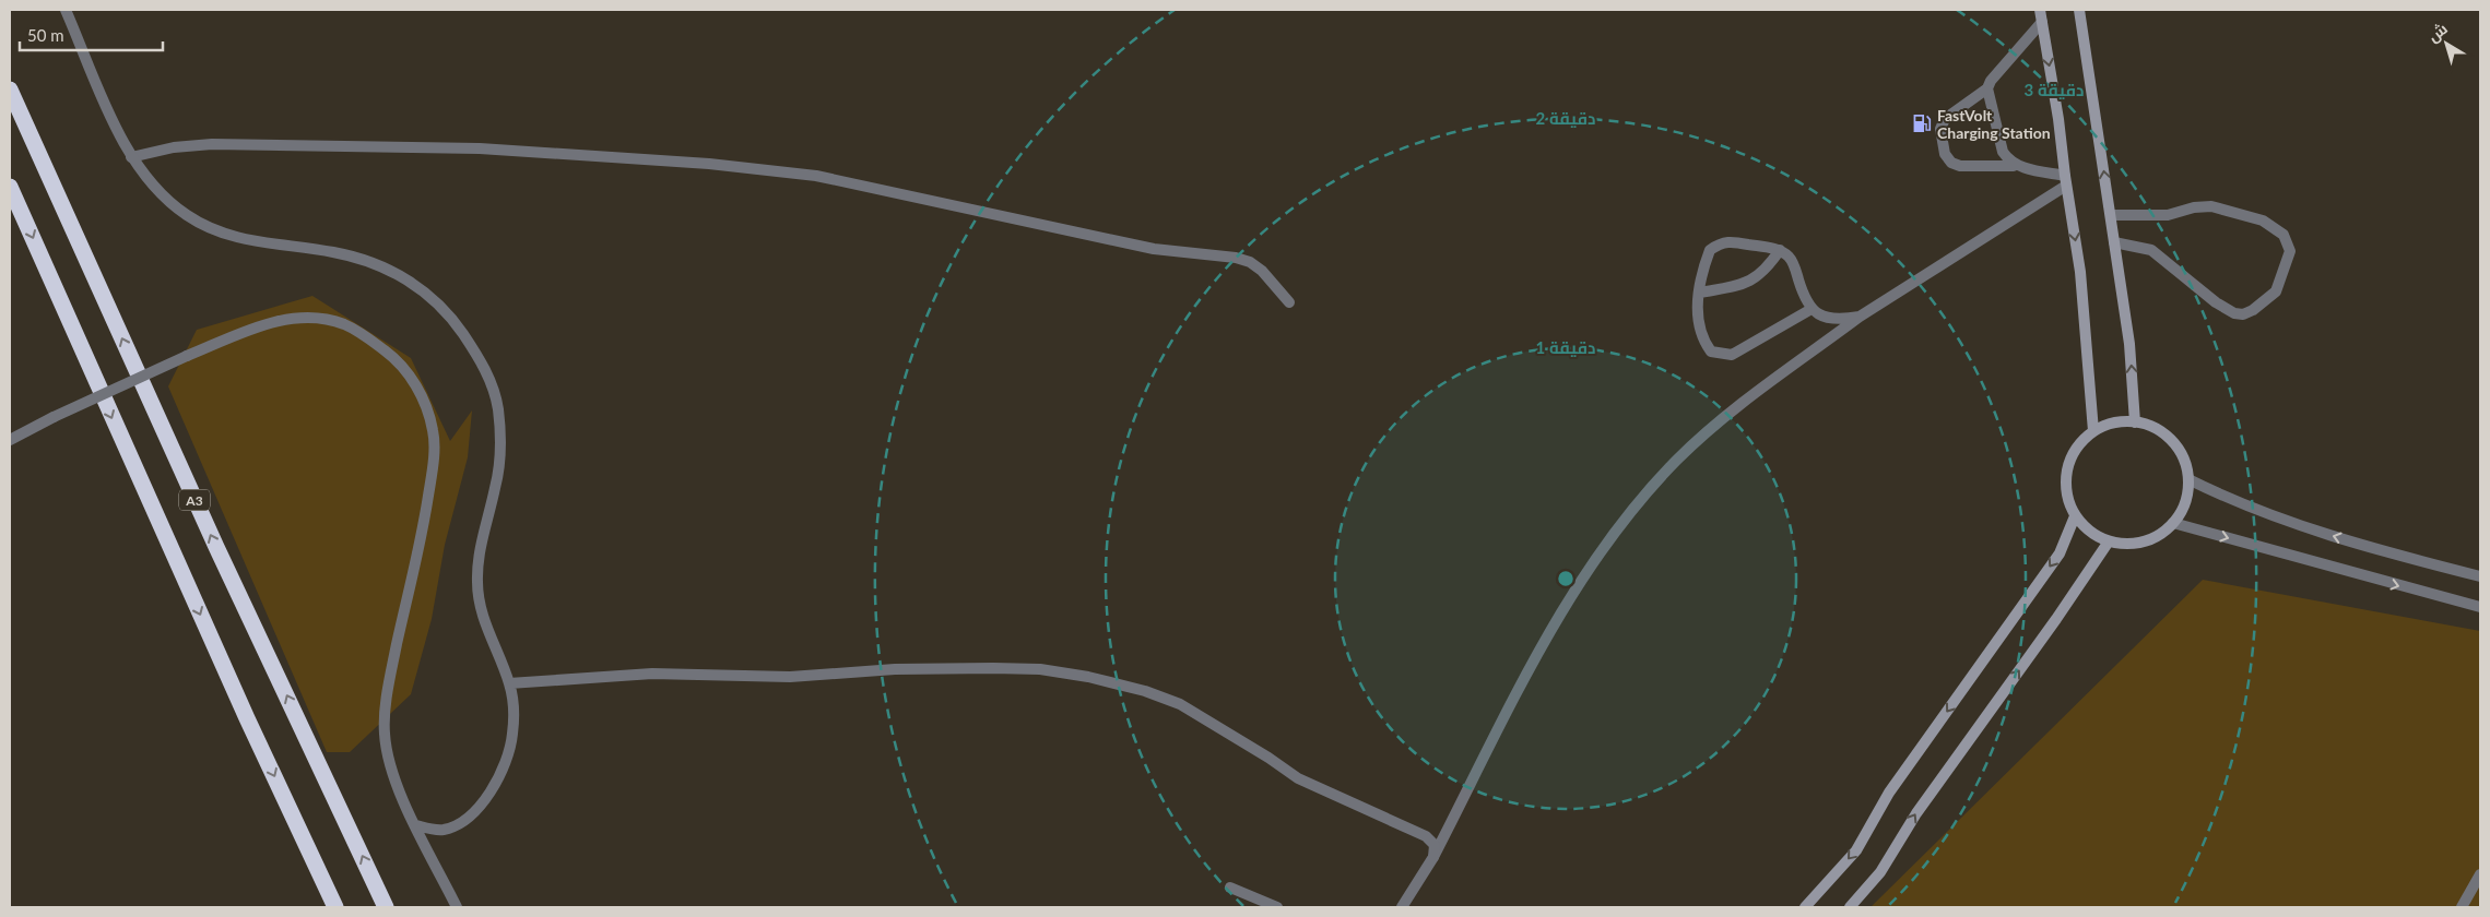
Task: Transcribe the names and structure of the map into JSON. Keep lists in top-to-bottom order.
{
  "streets": {
    "highway": ["A3"]
  },
  "places": {
    "fuel station": ["FastVolt Charging Station"]
  },
  "scale_bar": "50 m",
  "north": "top left",
  "rings": ["3 دقيقة", "2 دقيقة", "1 دقيقة"]
}
